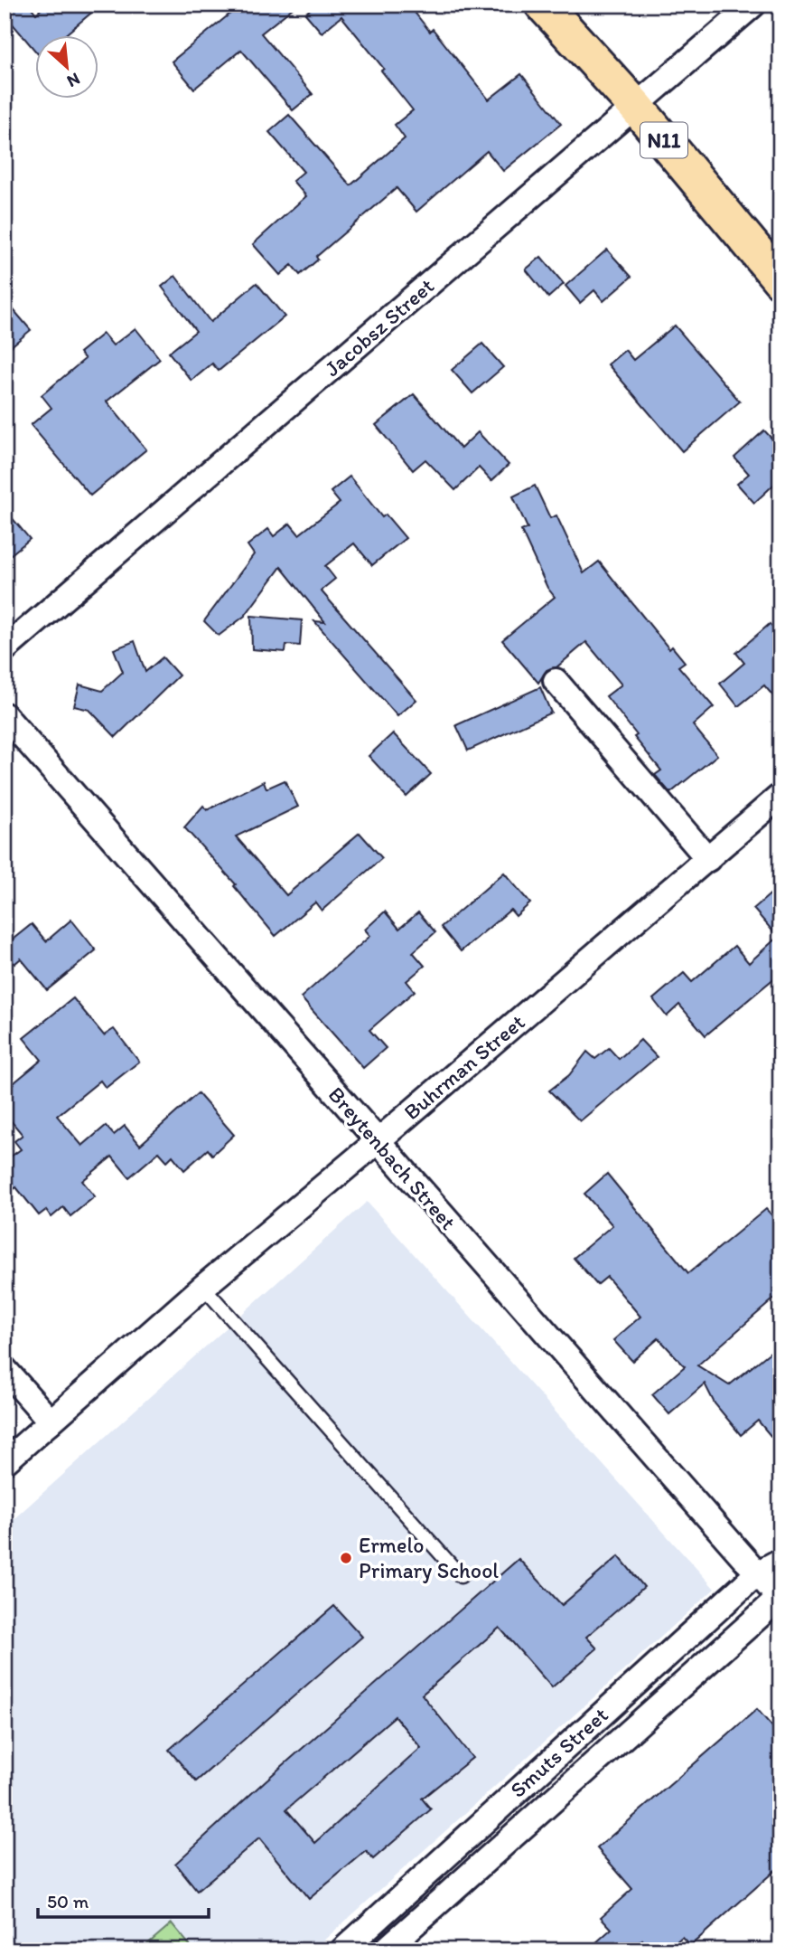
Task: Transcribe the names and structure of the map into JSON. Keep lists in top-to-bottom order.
{
  "streets": {
    "highway": ["N11"],
    "street": [
      "Jacobsz Street",
      "Buhrman Street",
      "Breytenbach Street",
      "Smuts Street"
    ]
  },
  "crossings": [
    ["N11", "Jacobsz Street"],
    ["Buhrman Street", "Breytenbach Street"],
    ["Breytenbach Street", "Smuts Street"]
  ],
  "places": ["Ermelo Primary School"],
  "scale_bar": "50 m",
  "north": "bottom right"
}
